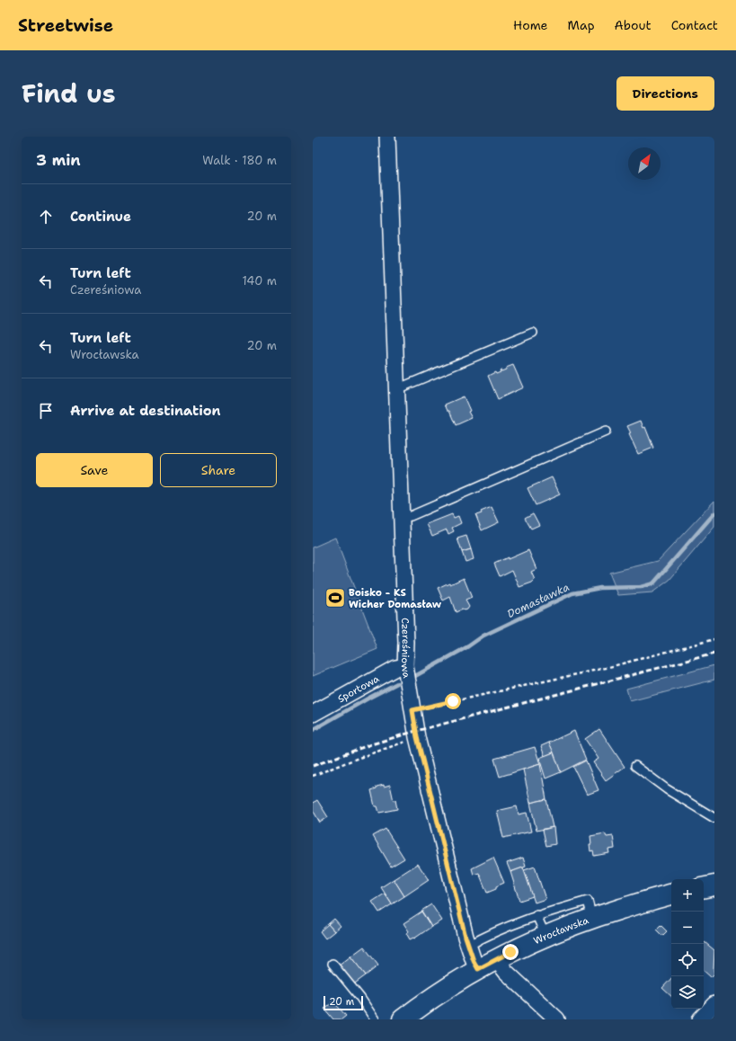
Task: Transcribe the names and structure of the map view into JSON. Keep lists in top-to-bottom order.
{
  "streets": {
    "main road": ["Wrocławska"],
    "street": ["Czereśniowa", "Sportowa"]
  },
  "crossings": [
    ["Czereśniowa", "Sportowa"],
    ["Czereśniowa", "Wrocławska"]
  ],
  "water": ["Domasławka"],
  "places": {
    "sports": ["Boisko - KS Wicher Domasław"]
  },
  "scale_bar": "20 m",
  "north": "top right",
  "page": {
    "header": "Streetwise",
    "nav": [
      "Home",
      "Map",
      "About",
      "Contact"
    ],
    "title": "Find us",
    "buttons": [
      "Directions",
      ["Save", "Share"]
    ],
    "heading": ["3 min", "Walk · 180 m"],
    "list": [
      ["Continue", "20 m"],
      ["Turn left", "Czereśniowa", "140 m"],
      ["Turn left", "Wrocławska", "20 m"],
      "Arrive at destination"
    ],
    "map_buttons": ["+", "−"],
    "scale": "20 m"
  }
}
